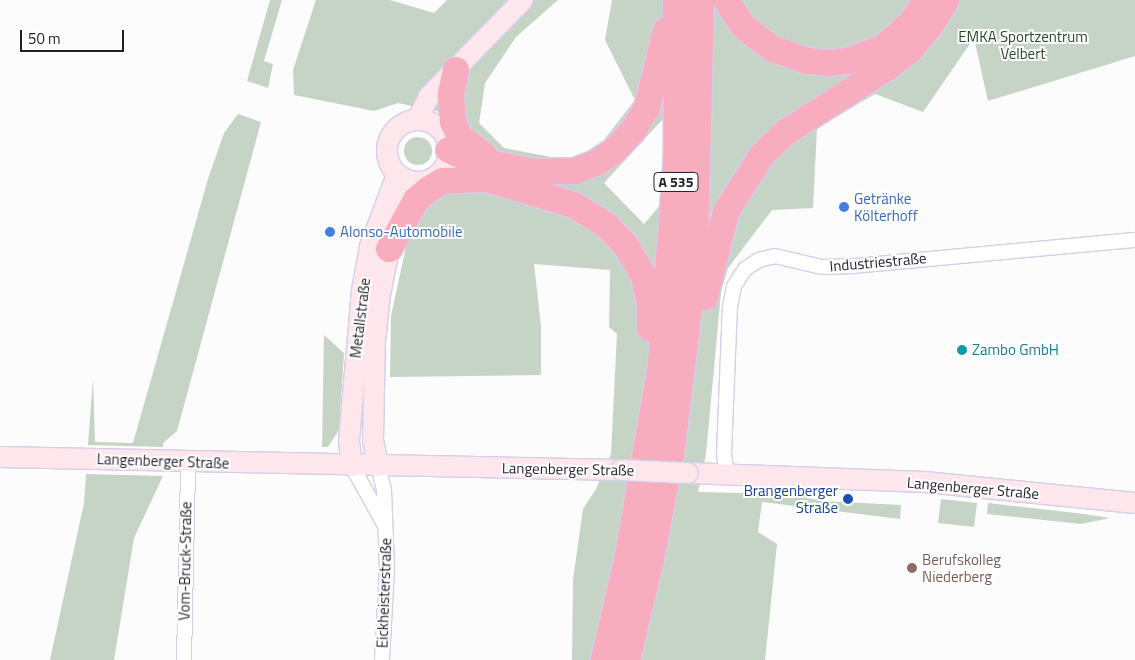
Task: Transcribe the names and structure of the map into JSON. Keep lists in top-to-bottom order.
{
  "streets": {
    "highway": ["A 535"],
    "main road": ["Metallstraße", "Langenberger Straße"],
    "street": ["Industriestraße", "Vom-Bruck-Straße", "Eickheisterstraße"]
  },
  "crossings": [
    ["Industriestraße", "Langenberger Straße"],
    ["Metallstraße", "Langenberger Straße"],
    ["Metallstraße", "Eickheisterstraße"],
    ["Langenberger Straße", "Vom-Bruck-Straße"],
    ["Langenberger Straße", "Eickheisterstraße"]
  ],
  "parks": ["EMKA Sportzentrum Velbert"],
  "places": [
    "Getränke Költerhoff",
    "Alonso-Automobile",
    "Zambo GmbH",
    "Brangenberger Straße",
    "Berufskolleg Niederberg"
  ],
  "scale_bar": "50 m"
}
